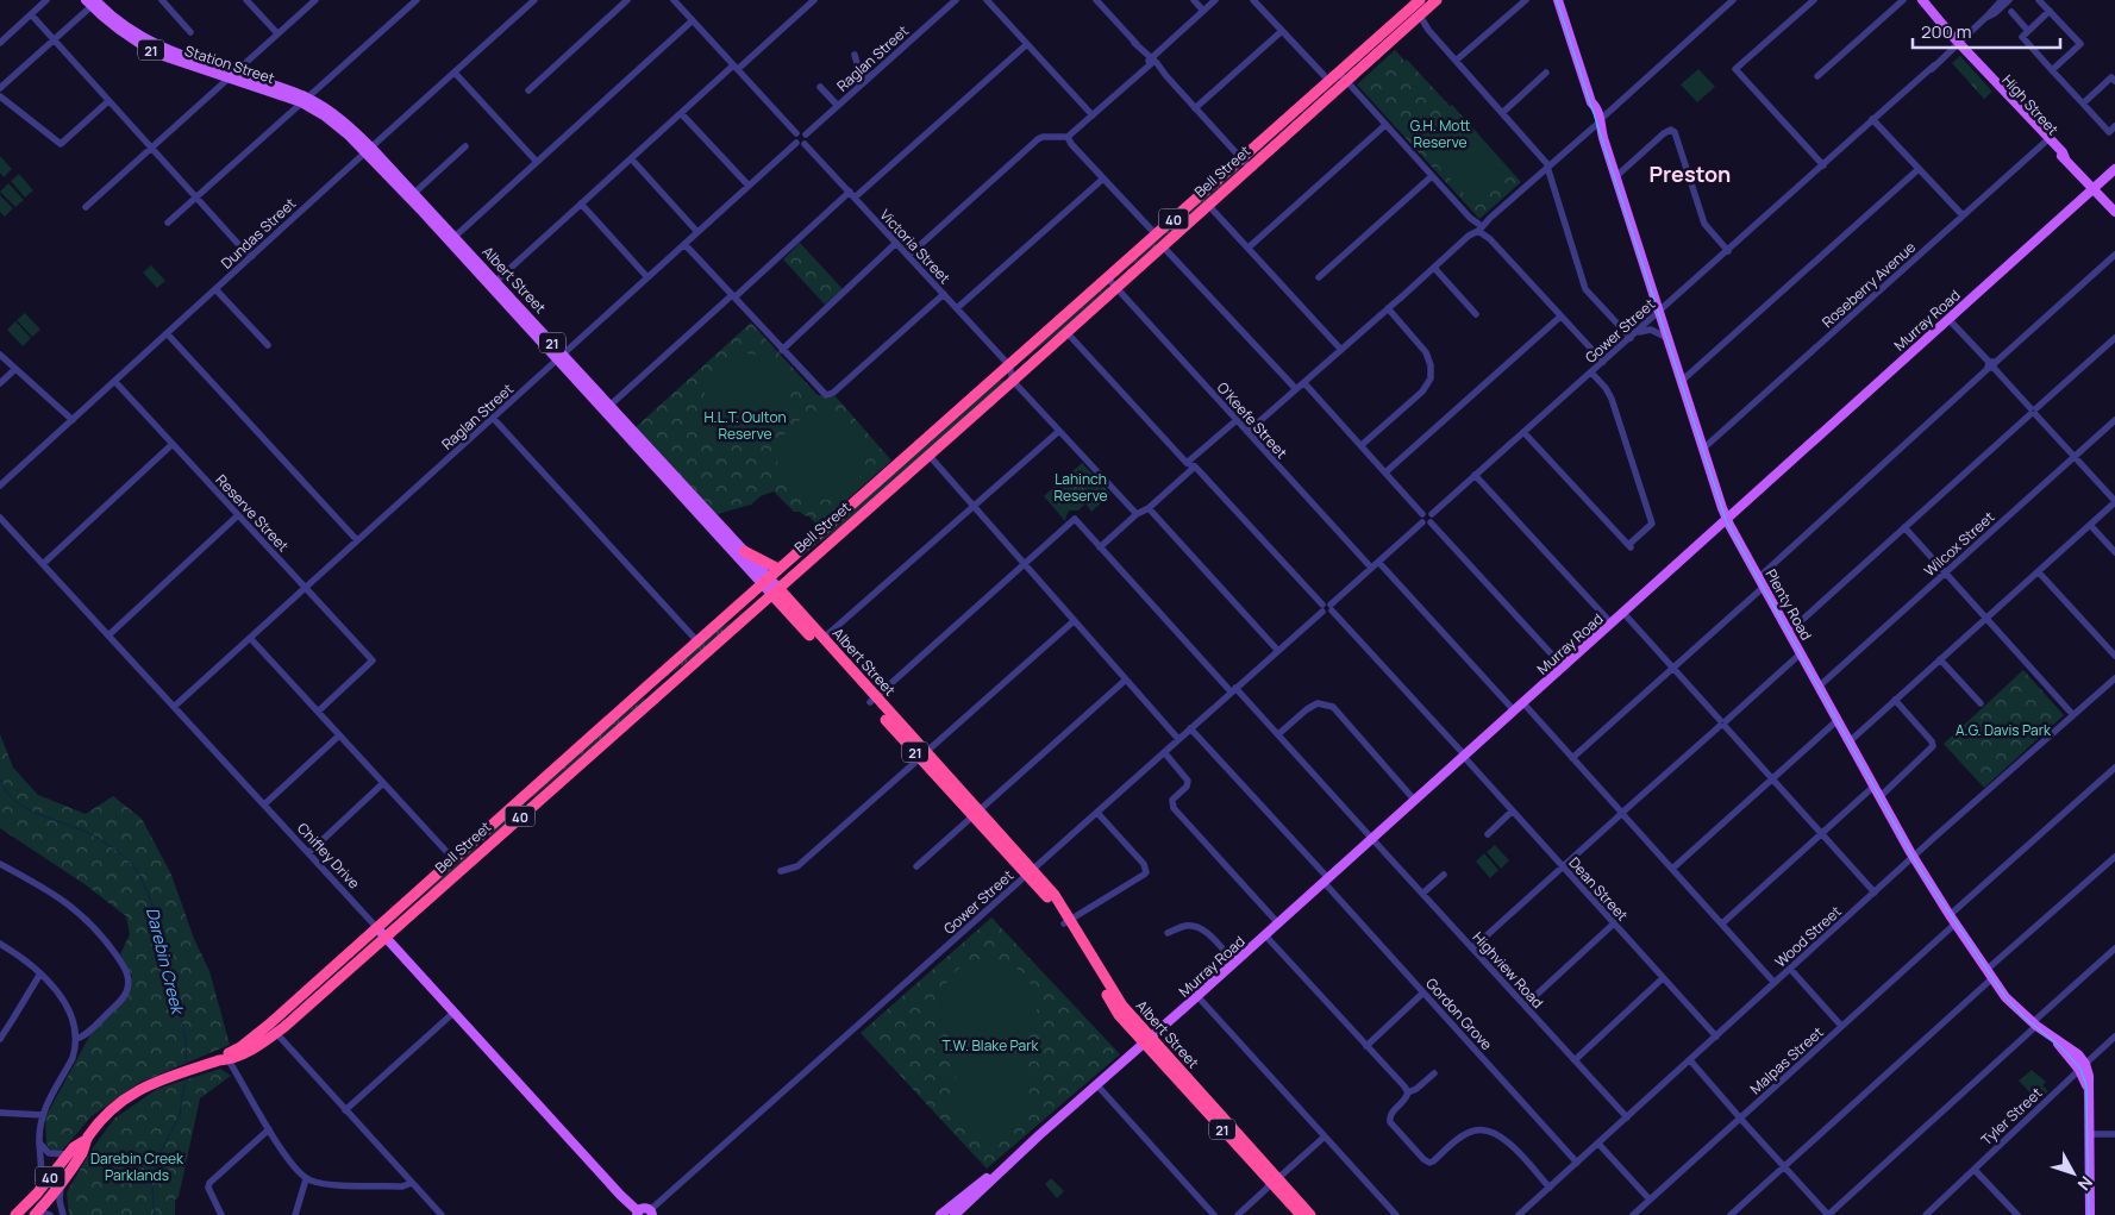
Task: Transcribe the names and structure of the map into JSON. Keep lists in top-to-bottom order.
{
  "streets": {
    "highway": [
      "21",
      "Bell Street",
      "40",
      "Albert Street"
    ],
    "main road": [
      "Station Street",
      "High Street",
      "Murray Road",
      "Plenty Road",
      "Chifley Drive"
    ],
    "street": [
      "Raglan Street",
      "Dundas Street",
      "Victoria Street",
      "Roseberry Avenue",
      "Gower Street",
      "O'Keefe Street",
      "Reserve Street",
      "Wilcox Street",
      "Dean Street",
      "Wood Street",
      "Highview Road",
      "Gordon Grove",
      "Malpas Street",
      "Tyler Street"
    ]
  },
  "crossings": [
    ["Raglan Street", "Victoria Street"],
    ["Raglan Street", "Albert Street"],
    ["Raglan Street", "Reserve Street"],
    ["Raglan Street", "Chifley Drive"],
    ["Station Street", "Dundas Street"],
    ["Station Street", "Albert Street"],
    ["High Street", "Roseberry Avenue"],
    ["High Street", "Murray Road"],
    ["High Street", "Gower Street"],
    ["Bell Street", "Victoria Street"],
    ["Bell Street", "Albert Street"],
    ["Bell Street", "O'Keefe Street"],
    ["Bell Street", "Chifley Drive"],
    ["Dundas Street", "Albert Street"],
    ["Dundas Street", "Reserve Street"],
    ["Albert Street", "Murray Road"],
    ["Albert Street", "Gower Street"],
    ["Roseberry Avenue", "Plenty Road"],
    ["Murray Road", "Plenty Road"],
    ["Murray Road", "Dean Street"],
    ["Murray Road", "Highview Road"],
    ["Murray Road", "Gordon Grove"],
    ["Gower Street", "Plenty Road"],
    ["Gower Street", "Highview Road"],
    ["Gower Street", "Gordon Grove"],
    ["Wilcox Street", "Plenty Road"],
    ["Plenty Road", "Wood Street"],
    ["Plenty Road", "Malpas Street"],
    ["Plenty Road", "Tyler Street"],
    ["Dean Street", "Wood Street"],
    ["Wood Street", "Highview Road"],
    ["Wood Street", "Gordon Grove"]
  ],
  "districts": ["Preston"],
  "water": ["Darebin Creek"],
  "parks": [
    "G.H. Mott Reserve",
    "H.L.T. Oulton Reserve",
    "Lahinch Reserve",
    "A.G. Davis Park",
    "T.W. Blake Park",
    "Darebin Creek Parklands"
  ],
  "scale_bar": "200 m",
  "north": "bottom right"
}
